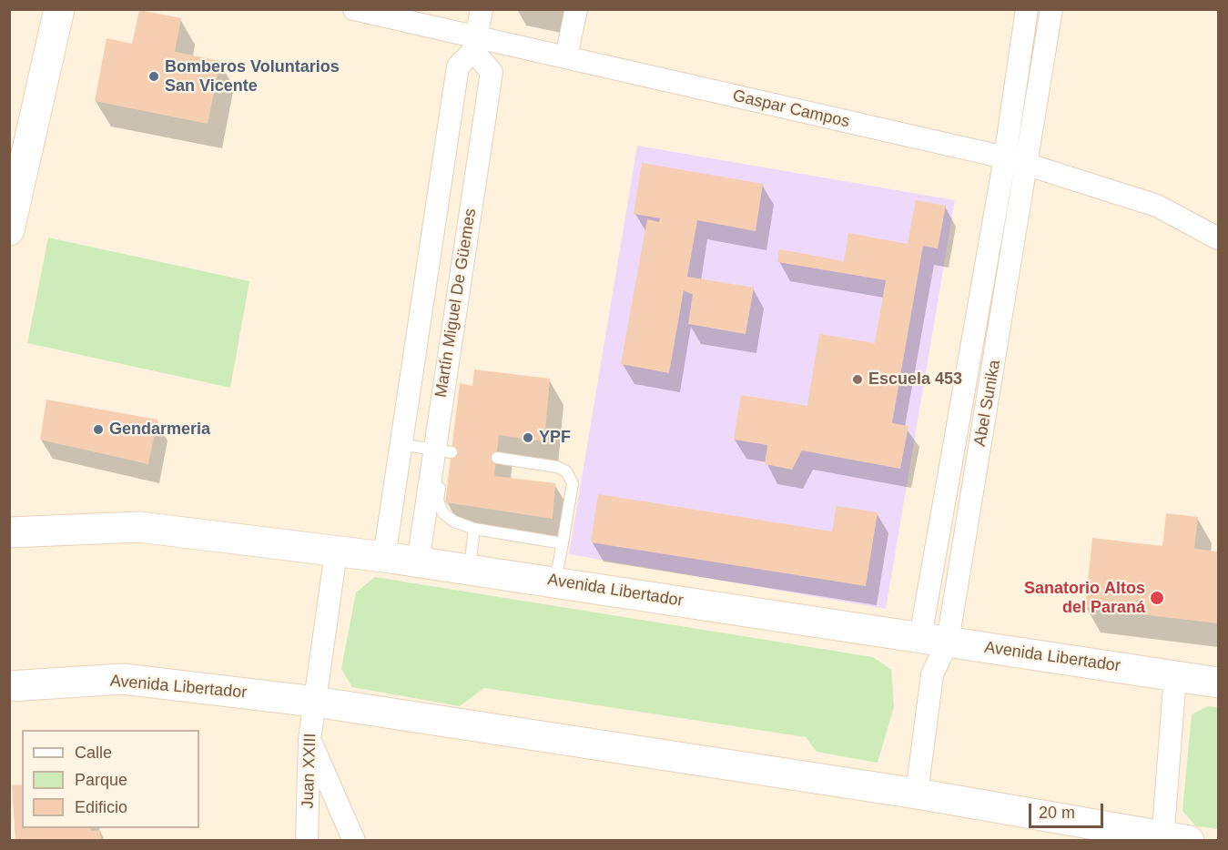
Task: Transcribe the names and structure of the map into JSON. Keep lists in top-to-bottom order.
{
  "streets": {
    "main road": ["Avenida Libertador"],
    "street": [
      "Gaspar Campos",
      "Martín Miguel De Güemes",
      "Abel Sunika",
      "Juan XXIII"
    ]
  },
  "crossings": [
    ["Gaspar Campos", "Martín Miguel De Güemes"],
    ["Gaspar Campos", "Abel Sunika"],
    ["Martín Miguel De Güemes", "Avenida Libertador"],
    ["Abel Sunika", "Avenida Libertador"],
    ["Avenida Libertador", "Juan XXIII"]
  ],
  "places": [
    "Bomberos Voluntarios San Vicente",
    "Escuela 453",
    "Gendarmeria",
    "YPF",
    "Sanatorio Altos del Paraná"
  ],
  "legend": ["Calle", "Parque", "Edificio"],
  "scale_bar": "20 m"
}
